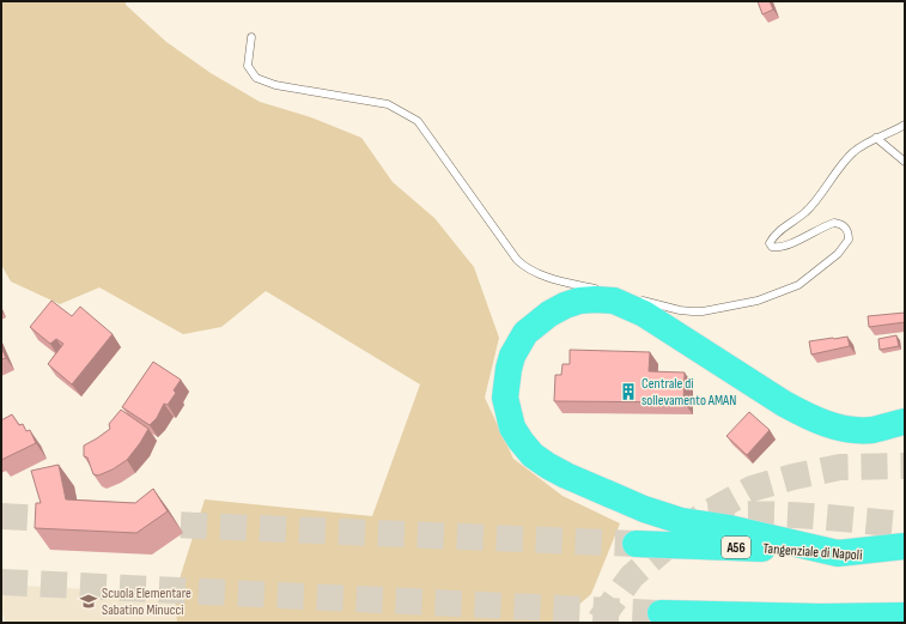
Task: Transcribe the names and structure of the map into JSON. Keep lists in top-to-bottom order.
{
  "streets": {
    "highway": ["A56", "Tangenziale di Napoli"]
  },
  "places": {
    "building": ["Centrale di sollevamento AMAN"],
    "school or university": ["Scuola Elementare Sabatino Minucci"]
  }
}
